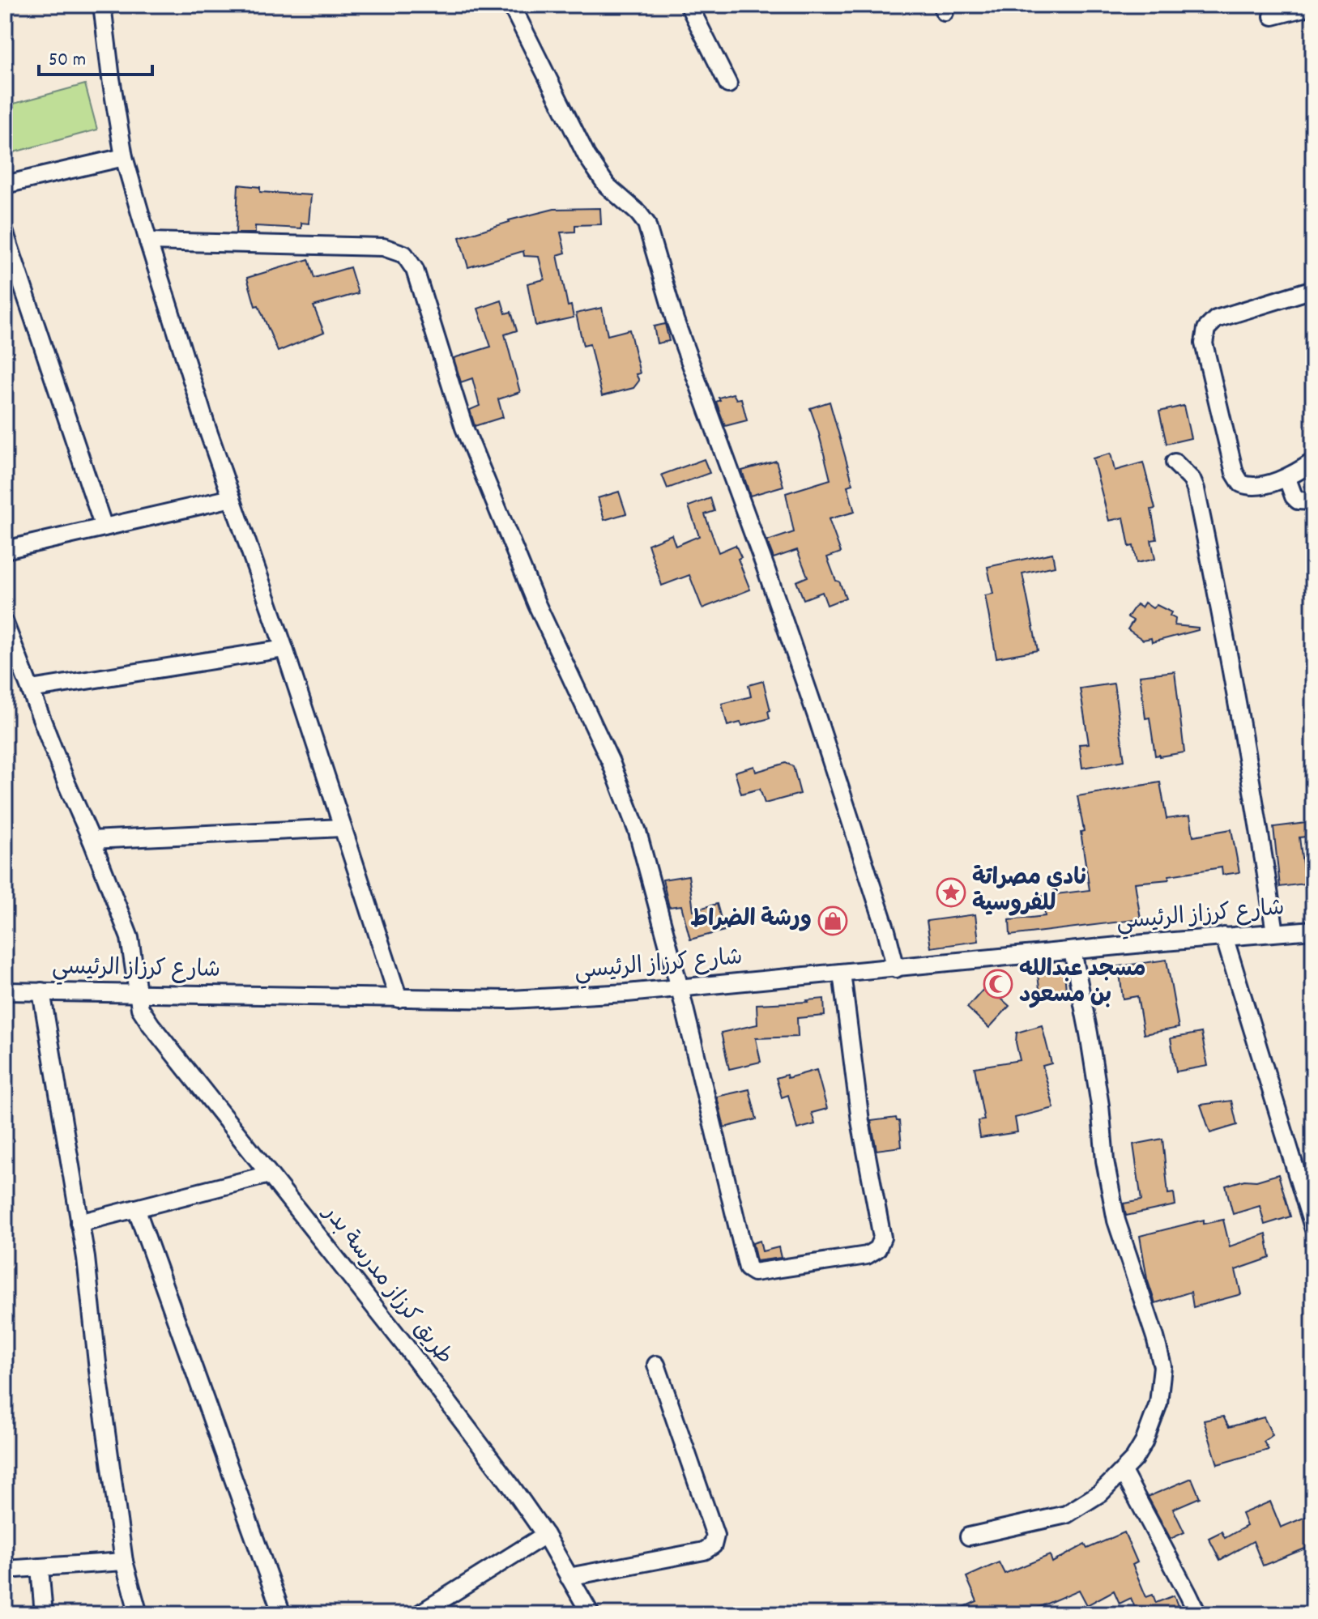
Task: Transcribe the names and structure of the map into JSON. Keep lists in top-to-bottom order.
{
  "streets": {
    "street": ["شارع كرزاز الرئيسي", "طريق كرزاز مدرسة بدر"]
  },
  "crossings": [
    ["شارع كرزاز الرئيسي", "طريق كرزاز مدرسة بدر"]
  ],
  "places": {
    "place": ["نادي مصراتة للفروسية"],
    "shop": ["ورشة الضراط"],
    "mosque": ["مسجد عبدالله بن مسعود"]
  },
  "scale_bar": "50 m"
}
